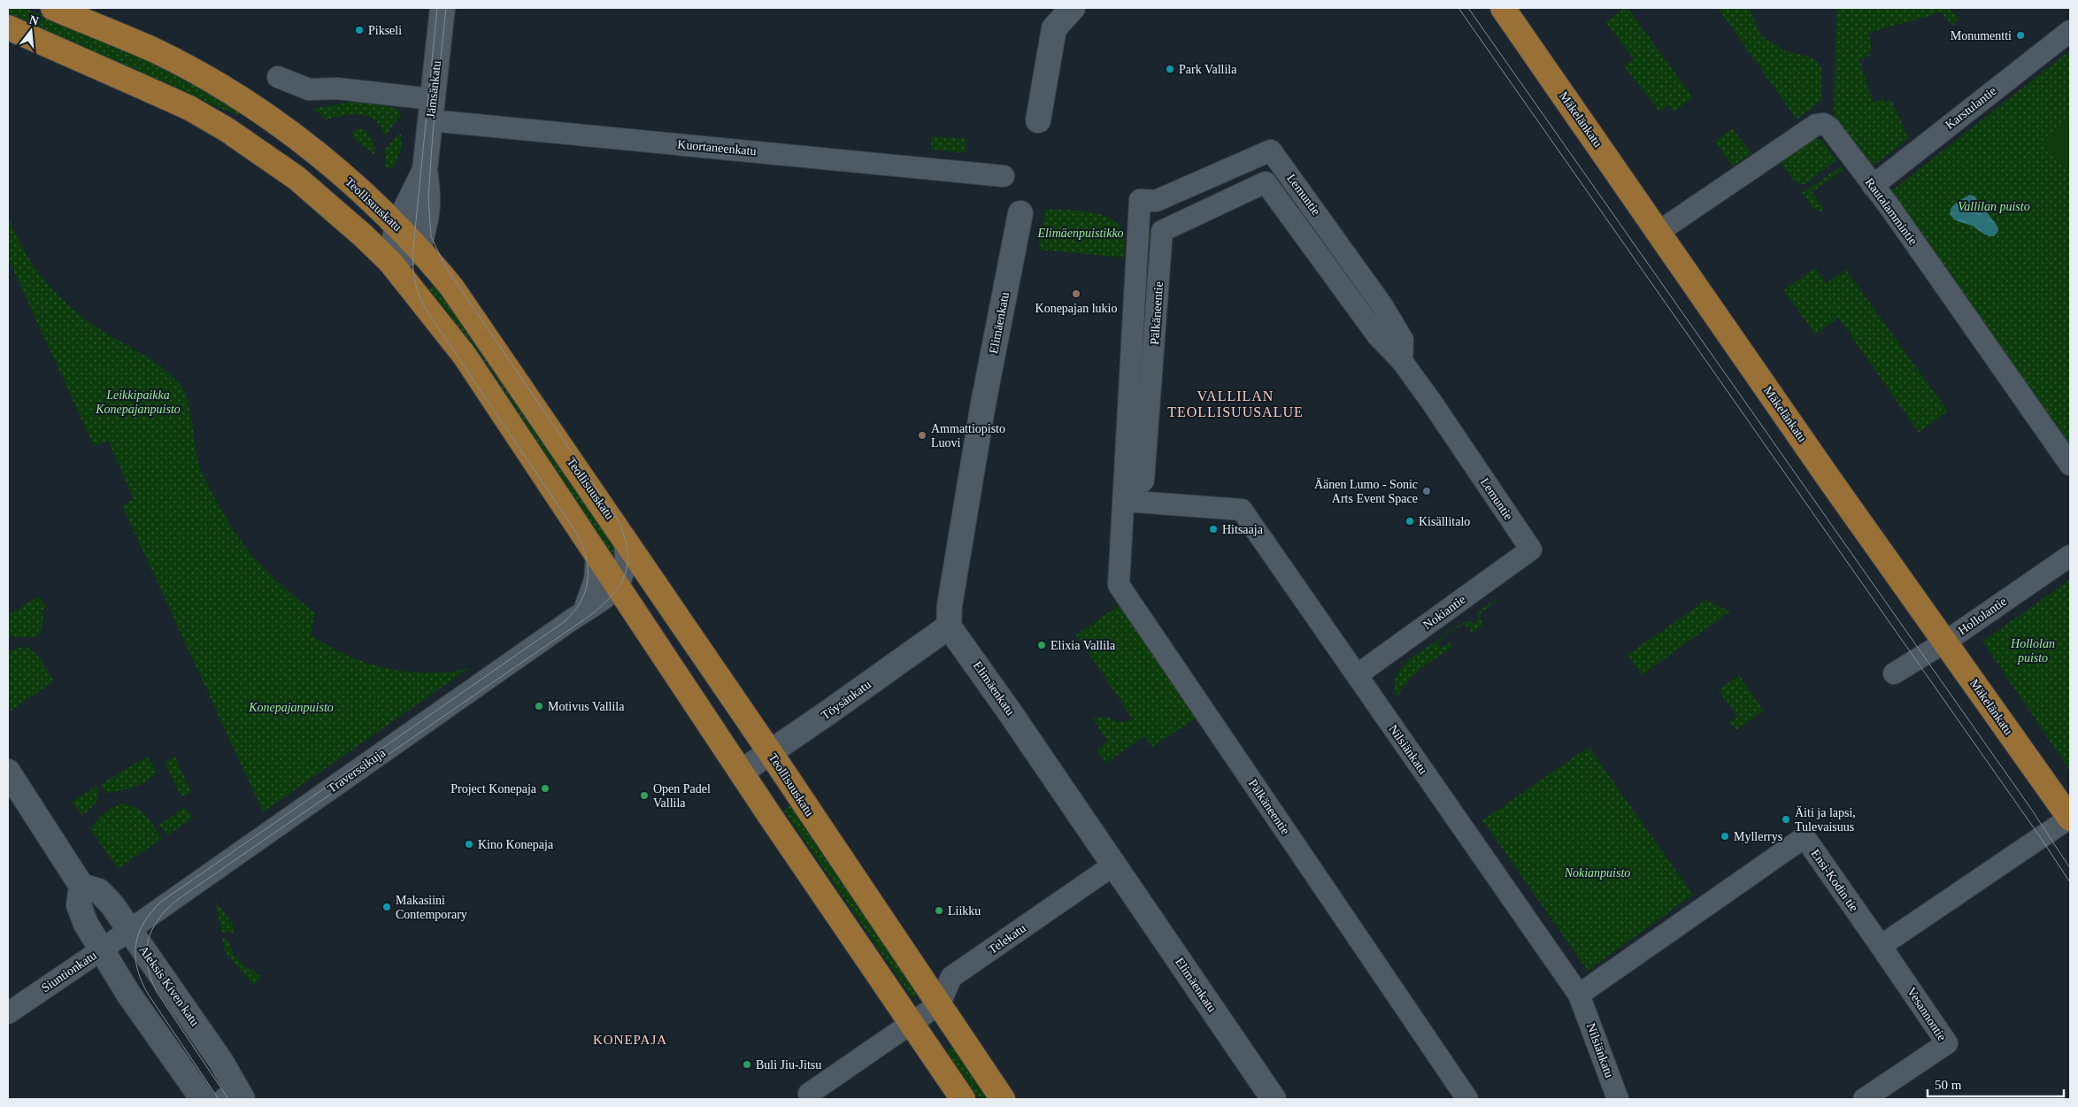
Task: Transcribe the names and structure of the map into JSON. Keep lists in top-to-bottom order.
{
  "streets": {
    "main road": ["Mäkelänkatu", "Teollisuuskatu"],
    "street": [
      "Jämsänkatu",
      "Karstulantie",
      "Kuortaneenkatu",
      "Lemuntie",
      "Rautalammintie",
      "Pälkäneentie",
      "Elimäenkatu",
      "Nokiantie",
      "Hollolantie",
      "Töysänkatu",
      "Nilsiänkatu",
      "Traverssikuja",
      "Ensi-Kodin tie",
      "Telekatu",
      "Siuntionkatu",
      "Aleksis Kiven katu",
      "Vesannontie"
    ]
  },
  "crossings": [
    ["Jämsänkatu", "Kuortaneenkatu"],
    ["Jämsänkatu", "Teollisuuskatu"],
    ["Karstulantie", "Rautalammintie"],
    ["Mäkelänkatu", "Rautalammintie"],
    ["Mäkelänkatu", "Hollolantie"],
    ["Lemuntie", "Pälkäneentie"],
    ["Lemuntie", "Nokiantie"],
    ["Teollisuuskatu", "Töysänkatu"],
    ["Teollisuuskatu", "Traverssikuja"],
    ["Teollisuuskatu", "Telekatu"],
    ["Pälkäneentie", "Nilsiänkatu"],
    ["Elimäenkatu", "Töysänkatu"],
    ["Elimäenkatu", "Telekatu"],
    ["Nokiantie", "Nilsiänkatu"],
    ["Nilsiänkatu", "Ensi-Kodin tie"],
    ["Traverssikuja", "Siuntionkatu"],
    ["Traverssikuja", "Aleksis Kiven katu"],
    ["Ensi-Kodin tie", "Vesannontie"],
    ["Siuntionkatu", "Aleksis Kiven katu"]
  ],
  "districts": ["VALLILAN TEOLLISUUSALUE", "KONEPAJA"],
  "parks": [
    "Vallilan puisto",
    "Elimäenpuistikko",
    "Leikkipaikka Konepajanpuisto",
    "Hollolan puisto",
    "Konepajanpuisto",
    "Nokianpuisto"
  ],
  "places": [
    "Pikseli",
    "Monumentti",
    "Park Vallila",
    "Konepajan lukio",
    "Ammattiopisto Luovi",
    "Äänen Lumo - Sonic Arts Event Space",
    "Kisällitalo",
    "Hitsaaja",
    "Elixia Vallila",
    "Motivus Vallila",
    "Project Konepaja",
    "Open Padel Vallila",
    "Äiti ja lapsi, Tulevaisuus",
    "Myllerrys",
    "Kino Konepaja",
    "Makasiini Contemporary",
    "Liikku",
    "Buli Jiu-Jitsu"
  ],
  "scale_bar": "50 m",
  "north": "top"
}
